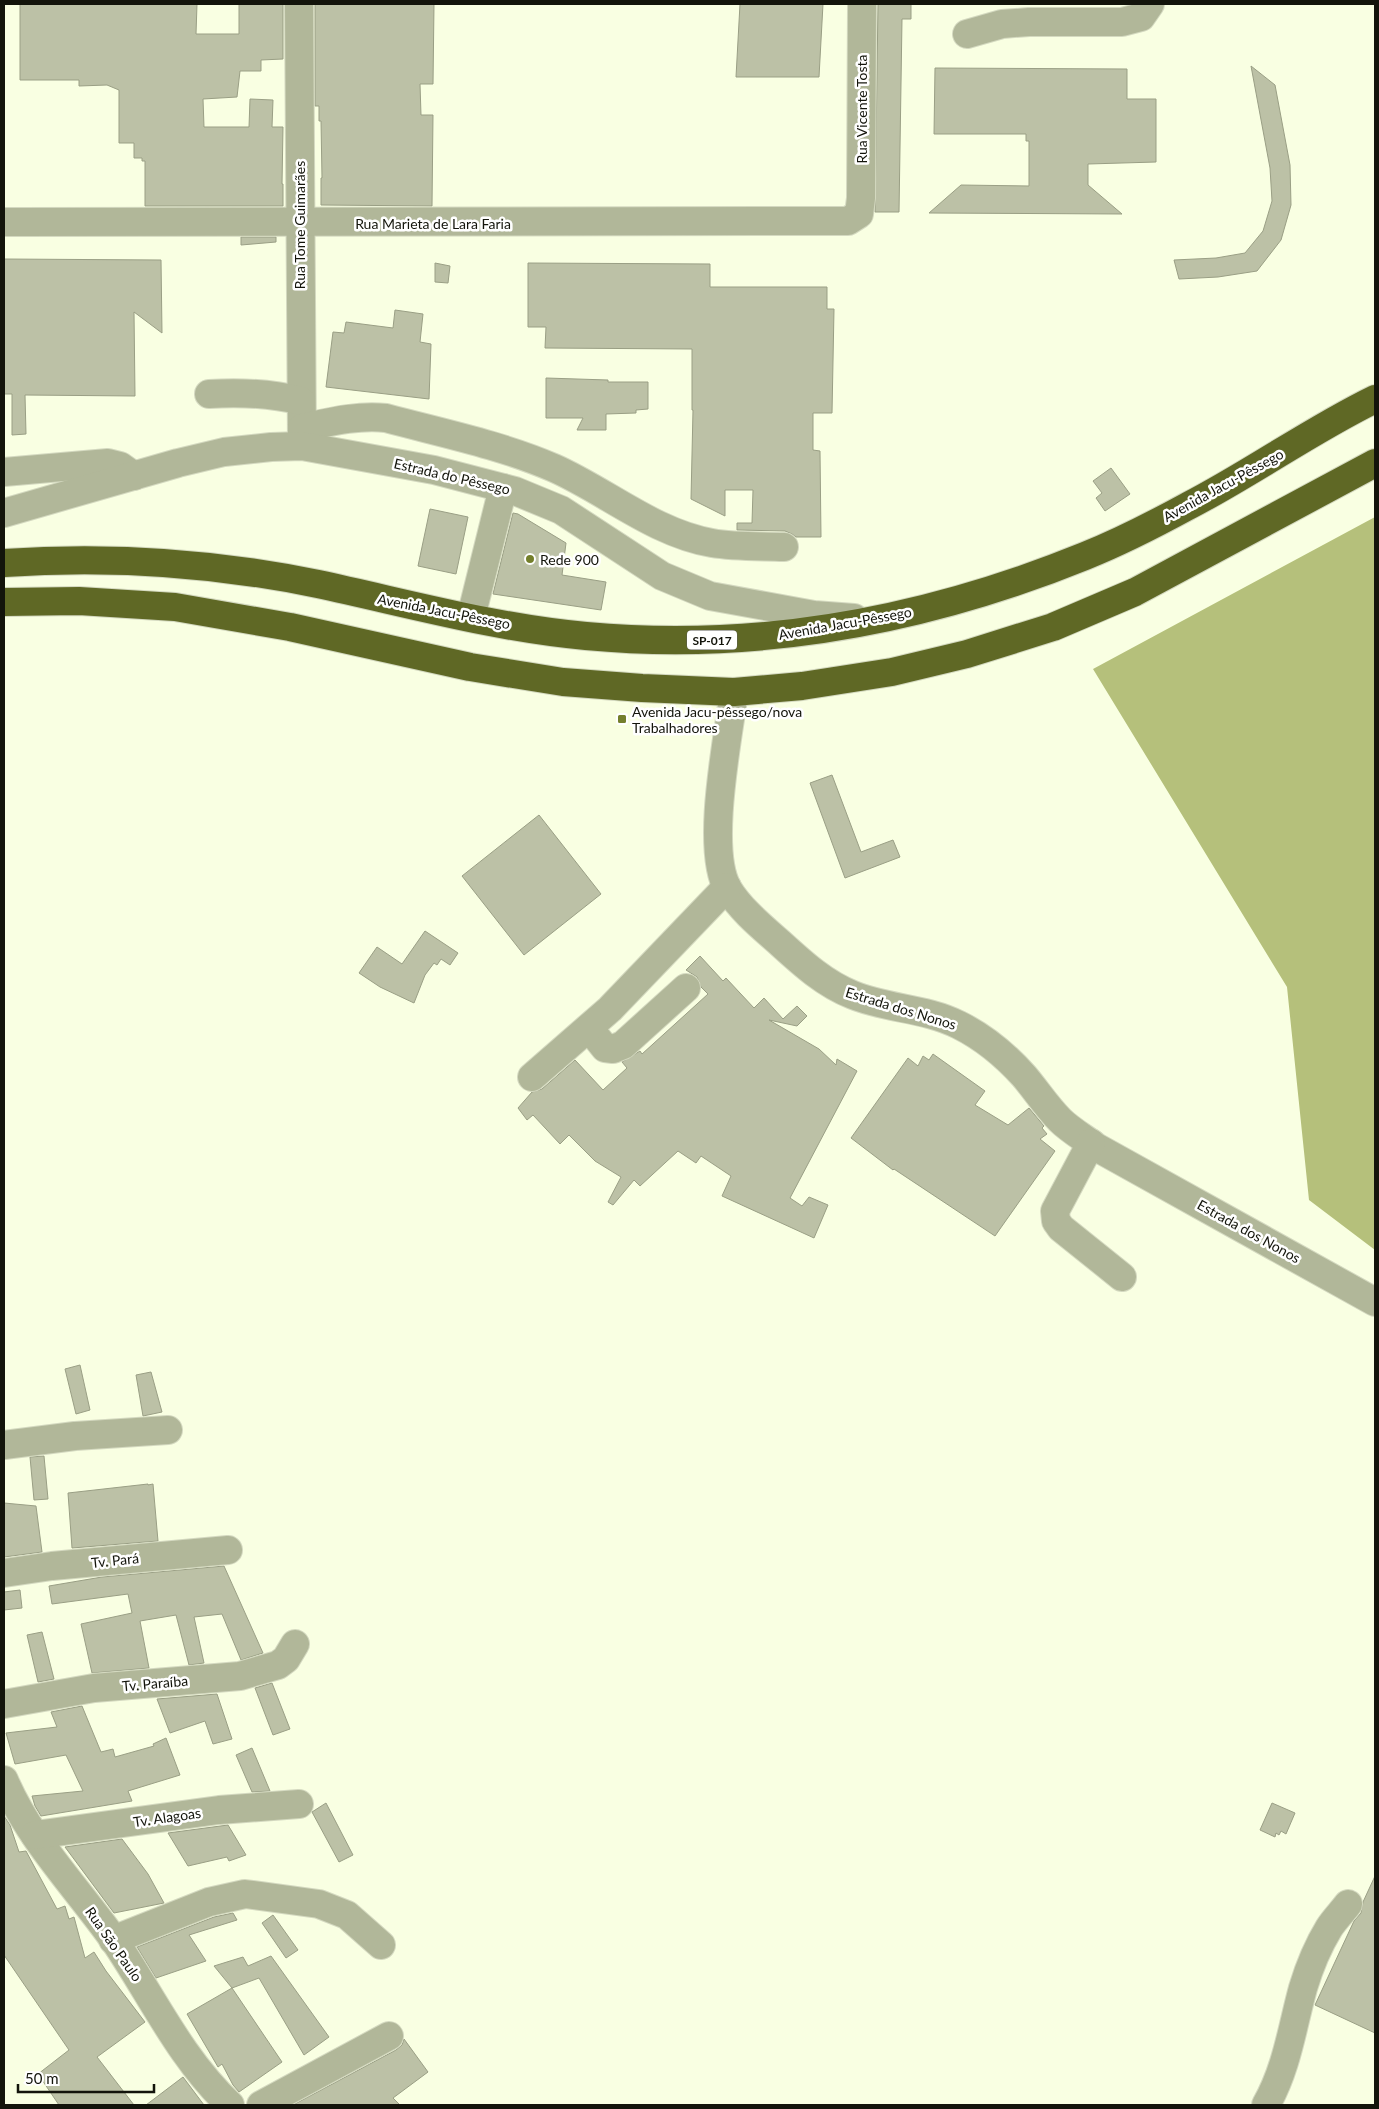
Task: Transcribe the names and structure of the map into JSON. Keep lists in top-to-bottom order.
{
  "streets": {
    "highway": ["Avenida Jacu-Pêssego", "SP-017"],
    "street": [
      "Rua Vicente Tosta",
      "Rua Marieta de Lara Faria",
      "Rua Tome Guimarães",
      "Estrada do Pêssego",
      "Estrada dos Nonos",
      "Tv. Pará",
      "Tv. Paraíba",
      "Tv. Alagoas",
      "Rua São Paulo"
    ]
  },
  "crossings": [
    ["Rua Vicente Tosta", "Rua Marieta de Lara Faria"],
    ["Rua Marieta de Lara Faria", "Rua Tome Guimarães"],
    ["Rua Tome Guimarães", "Estrada do Pêssego"],
    ["Estrada do Pêssego", "Avenida Jacu-Pêssego"],
    ["Tv. Alagoas", "Rua São Paulo"]
  ],
  "places": {
    "other": ["Rede 900"],
    "transit": ["Avenida Jacu-pêssego/nova Trabalhadores"]
  },
  "scale_bar": "50 m"
}
